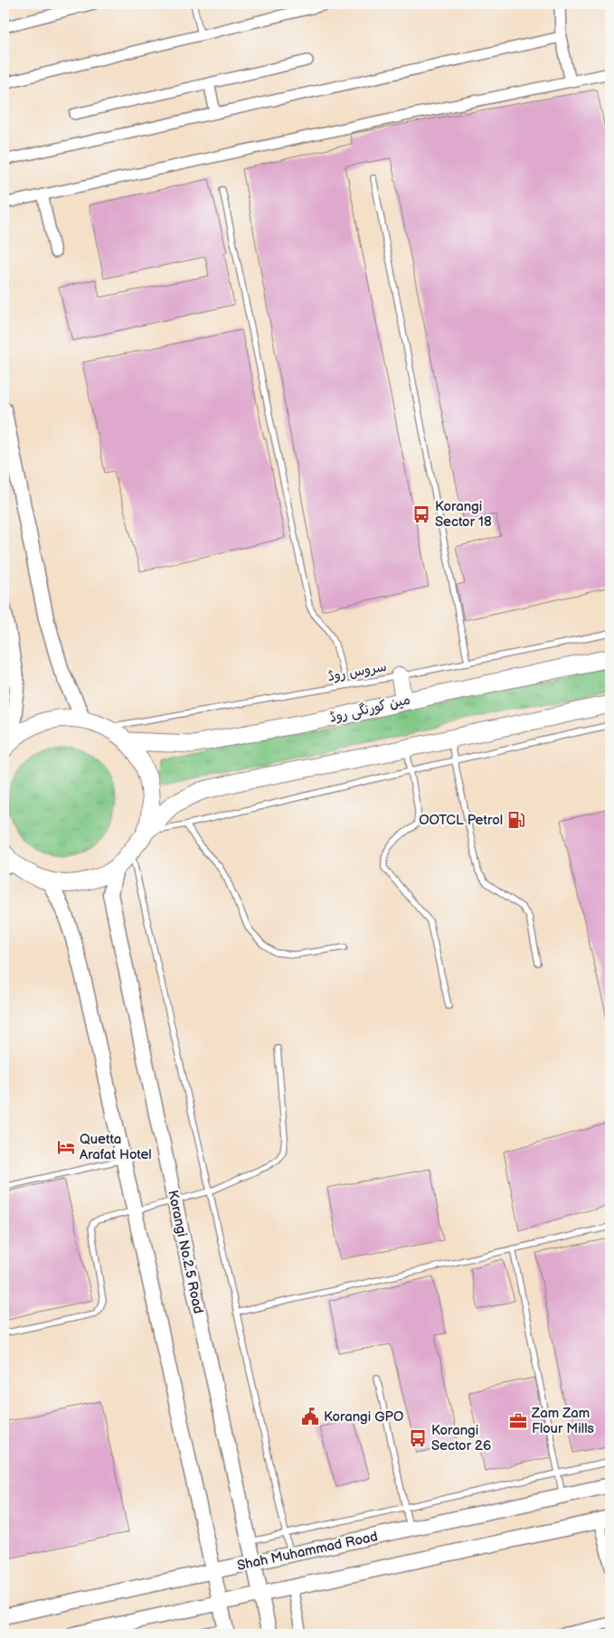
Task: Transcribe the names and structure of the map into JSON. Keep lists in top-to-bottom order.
{
  "streets": {
    "main road": ["مین کورنگی روڈ"],
    "street": ["Korangi No.2.5 Road", "Shah Muhammad Road"],
    "lane": ["سروس روڈ"]
  },
  "crossings": [
    ["Korangi No.2.5 Road", "Shah Muhammad Road"]
  ],
  "places": {
    "bus stop": ["Korangi Sector 18", "Korangi Sector 26"],
    "fuel station": ["OOTCL Petrol"],
    "hotel": ["Quetta Arafat Hotel"],
    "public building": ["Korangi GPO"],
    "office": ["Zam Zam Flour Mills"]
  }
}
